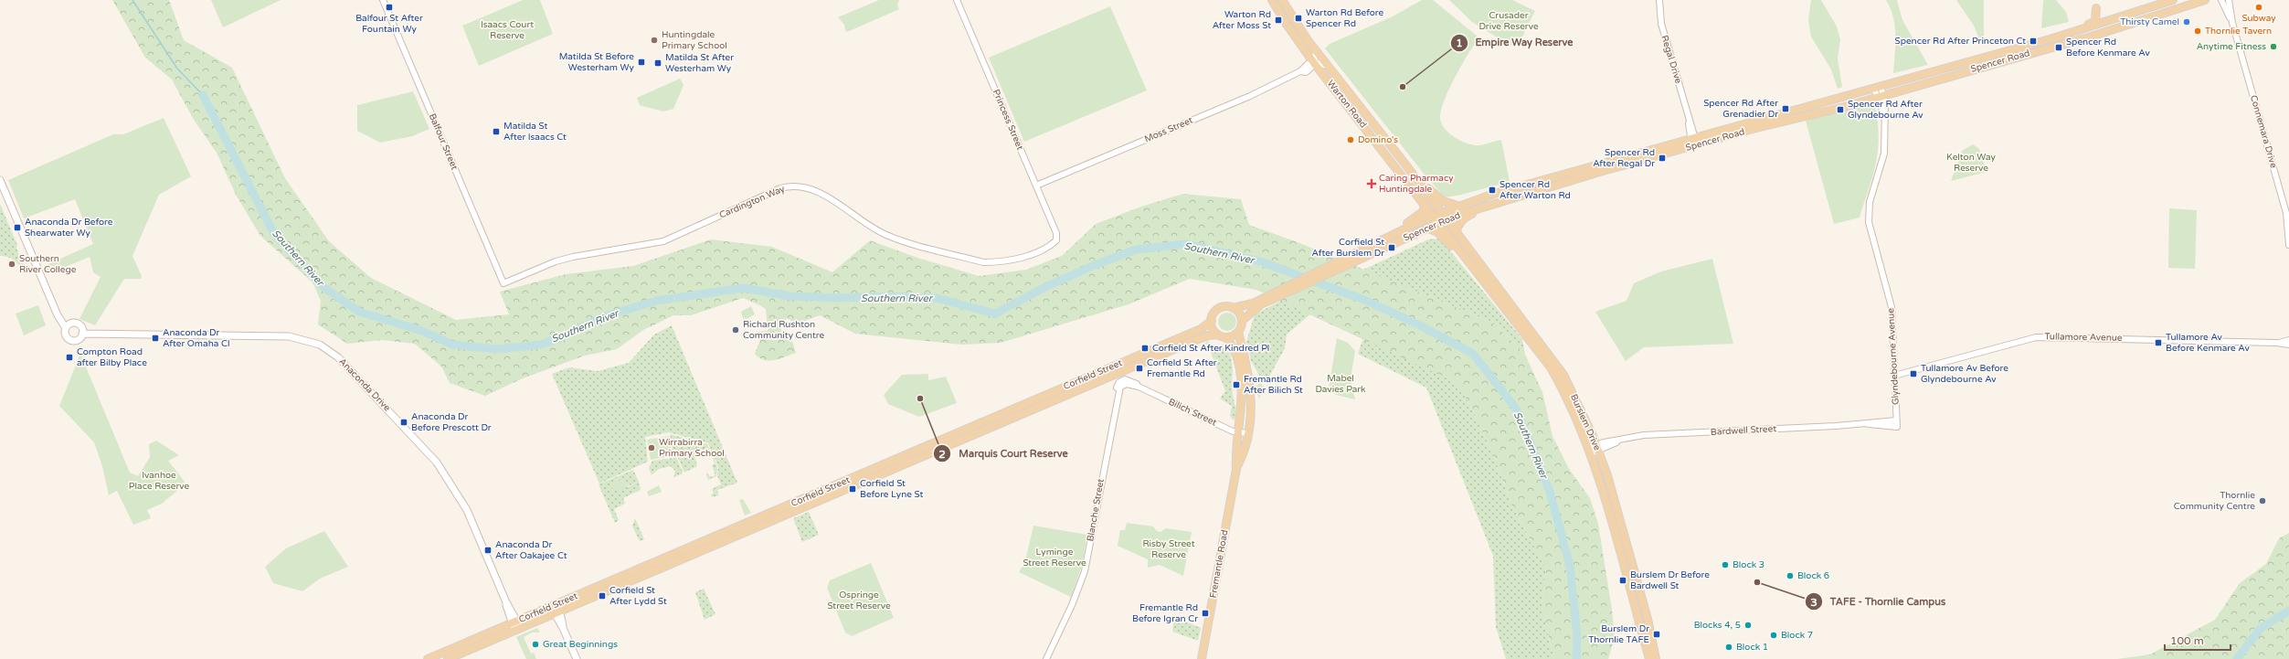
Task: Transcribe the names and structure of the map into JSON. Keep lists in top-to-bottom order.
{
  "streets": {
    "main road": [
      "Spencer Road",
      "Warton Road",
      "Corfield Street",
      "Anaconda Drive",
      "Burslem Drive",
      "Fremantle Road"
    ],
    "street": [
      "Regal Drive",
      "Princess Street",
      "Moss Street",
      "Connemara Drive",
      "Balfour Street",
      "Cardington Way",
      "Tullamore Avenue",
      "Glyndebourne Avenue",
      "Bilich Street",
      "Bardwell Street",
      "Blanche Street"
    ]
  },
  "crossings": [
    ["Regal Drive", "Spencer Road"],
    ["Spencer Road", "Warton Road"],
    ["Spencer Road", "Glyndebourne Avenue"],
    ["Spencer Road", "Corfield Street"],
    ["Spencer Road", "Burslem Drive"],
    ["Spencer Road", "Fremantle Road"],
    ["Warton Road", "Moss Street"],
    ["Warton Road", "Burslem Drive"],
    ["Princess Street", "Moss Street"],
    ["Princess Street", "Cardington Way"],
    ["Balfour Street", "Cardington Way"],
    ["Tullamore Avenue", "Glyndebourne Avenue"],
    ["Glyndebourne Avenue", "Bardwell Street"],
    ["Corfield Street", "Anaconda Drive"],
    ["Corfield Street", "Fremantle Road"],
    ["Bilich Street", "Blanche Street"],
    ["Bilich Street", "Fremantle Road"],
    ["Burslem Drive", "Bardwell Street"]
  ],
  "water": ["Southern River"],
  "parks": [
    "Crusader Drive Reserve",
    "Isaacs Court Reserve",
    "Kelton Way Reserve",
    "Mabel Davies Park",
    "Ivanhoe Place Reserve",
    "Risby Street Reserve",
    "Lyminge Street Reserve",
    "Ospringe Street Reserve"
  ],
  "places": {
    "transit": [
      "Balfour St After Fountain Wy",
      "Warton Rd Before Spencer Rd",
      "Warton Rd After Moss St",
      "Spencer Rd After Princeton Ct",
      "Spencer Rd Before Kenmare Av",
      "Matilda St Before Westerham Wy",
      "Matilda St After Westerham Wy",
      "Spencer Rd After Grenadier Dr",
      "Spencer Rd After Glyndebourne Av",
      "Matilda St After Isaacs Ct",
      "Spencer Rd After Regal Dr",
      "Spencer Rd After Warton Rd",
      "Anaconda Dr Before Shearwater Wy",
      "Corfield St After Burslem Dr",
      "Anaconda Dr After Omaha Cl",
      "Tullamore Av Before Kenmare Av",
      "Corfield St After Kindred Pl",
      "Compton Road after Bilby Place",
      "Corfield St After Fremantle Rd",
      "Tullamore Av Before Glyndebourne Av",
      "Fremantle Rd After Bilich St",
      "Anaconda Dr Before Prescott Dr",
      "Corfield St Before Lyne St",
      "Anaconda Dr After Oakajee Ct",
      "Burslem Dr Before Bardwell St",
      "Corfield St After Lydd St",
      "Fremantle Rd Before Igran Cr",
      "Burslem Dr Thornlie TAFE"
    ],
    "other": [
      "Subway",
      "Thirsty Camel",
      "Thornlie Tavern",
      "Huntingdale Primary School",
      "Anytime Fitness",
      "Empire Way Reserve",
      "Domino's",
      "Southern River College",
      "Richard Rushton Community Centre",
      "Marquis Court Reserve",
      "Wirrabirra Primary School",
      "Thornlie Community Centre",
      "Block 3",
      "Block 6",
      "TAFE - Thornlie Campus",
      "Blocks 4, 5",
      "Block 7",
      "Great Beginnings",
      "Block 1"
    ],
    "health": ["Caring Pharmacy Huntingdale"]
  },
  "scale_bar": "100 m"
}
